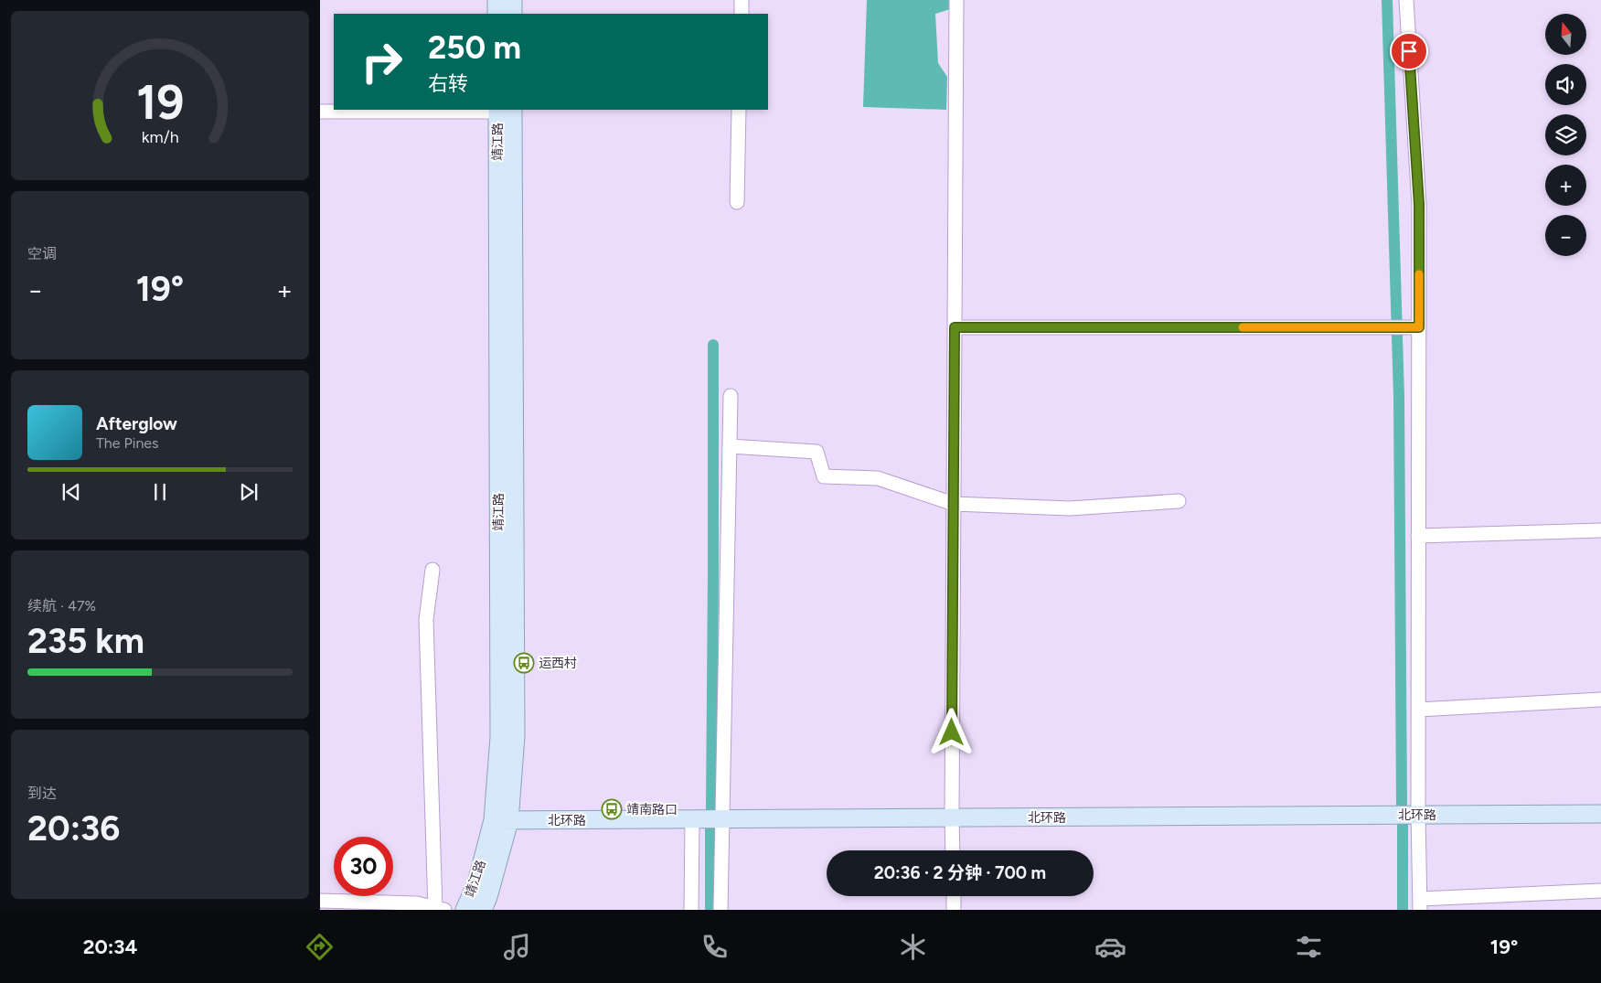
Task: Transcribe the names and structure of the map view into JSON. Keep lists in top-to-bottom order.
{
  "streets": {
    "main road": ["靖江路", "北环路"]
  },
  "crossings": [
    ["靖江路", "北环路"]
  ],
  "places": {
    "bus stop": ["运西村", "靖南路口"]
  },
  "north": "top",
  "page": {
    "map_buttons": ["+", "−"],
    "turn": ["250 m", "右转"],
    "tile": [
      "空调",
      ["续航 · 47%", "235 km"],
      ["到达", "20:36"]
    ],
    "heat": ["−", "19°", "+"],
    "song": ["Afterglow", "The Pines"],
    "limit": "30",
    "trip": "20:36 · 2 分钟 · 700 m",
    "tabs": ["20:34", "19°"],
    "gauge": ["19", "km/h"]
  }
}
